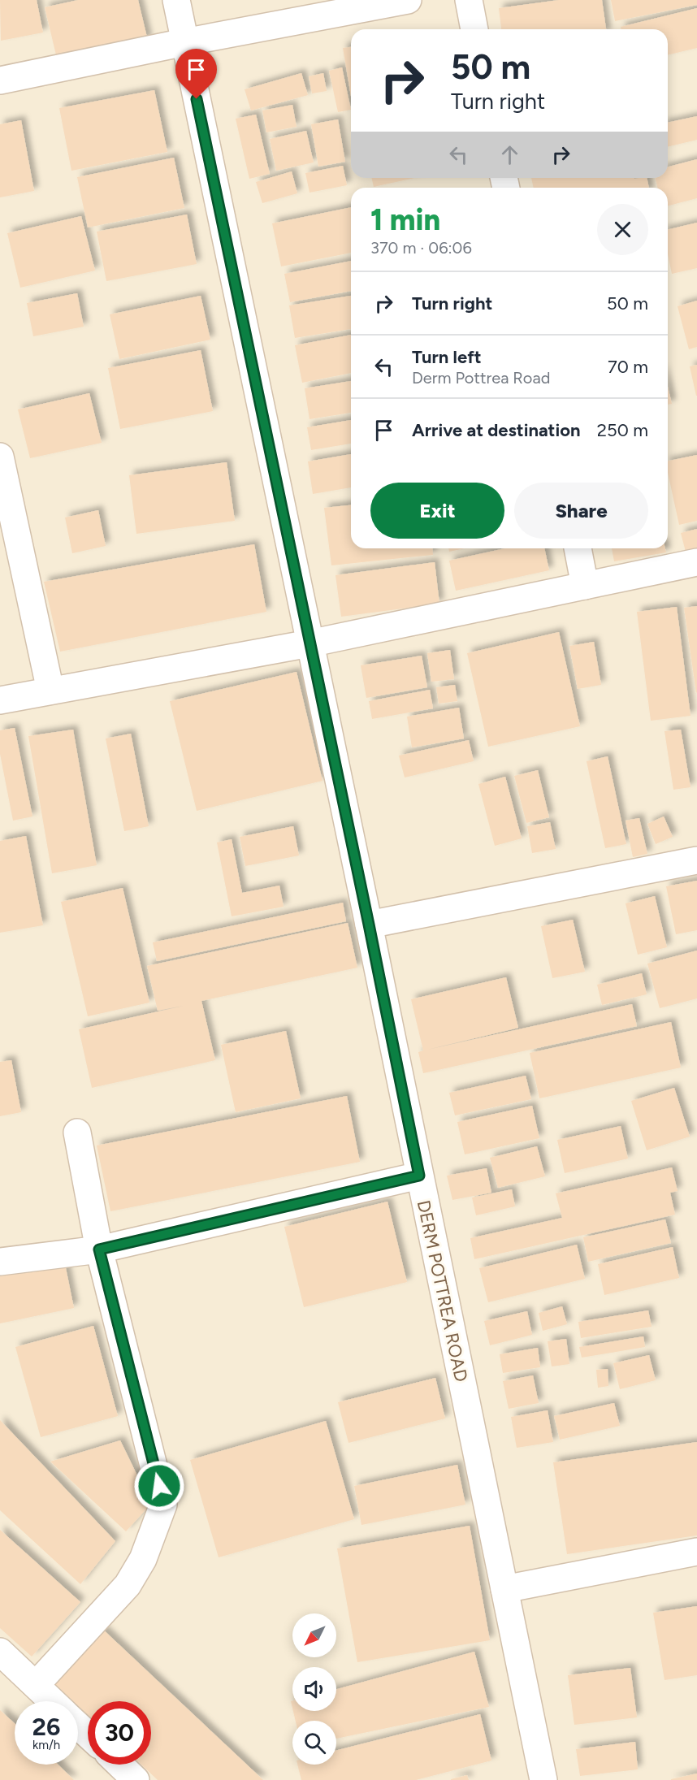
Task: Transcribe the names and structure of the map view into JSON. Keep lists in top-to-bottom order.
{
  "streets": {
    "street": ["DERM POTTREA ROAD"]
  },
  "north": "bottom left",
  "page": {
    "turn": ["50 m", "Turn right"],
    "heading": ["1 min", "370 m · 06:06"],
    "list": [
      {
        "name": "Turn right",
        "value": "50 m"
      },
      {
        "name": "Turn left",
        "note": "Derm Pottrea Road",
        "value": "70 m"
      },
      {
        "name": "Arrive at destination",
        "value": "250 m"
      }
    ],
    "buttons": ["Exit", "Share"],
    "speed": "26 km/h",
    "limit": "30"
  }
}
